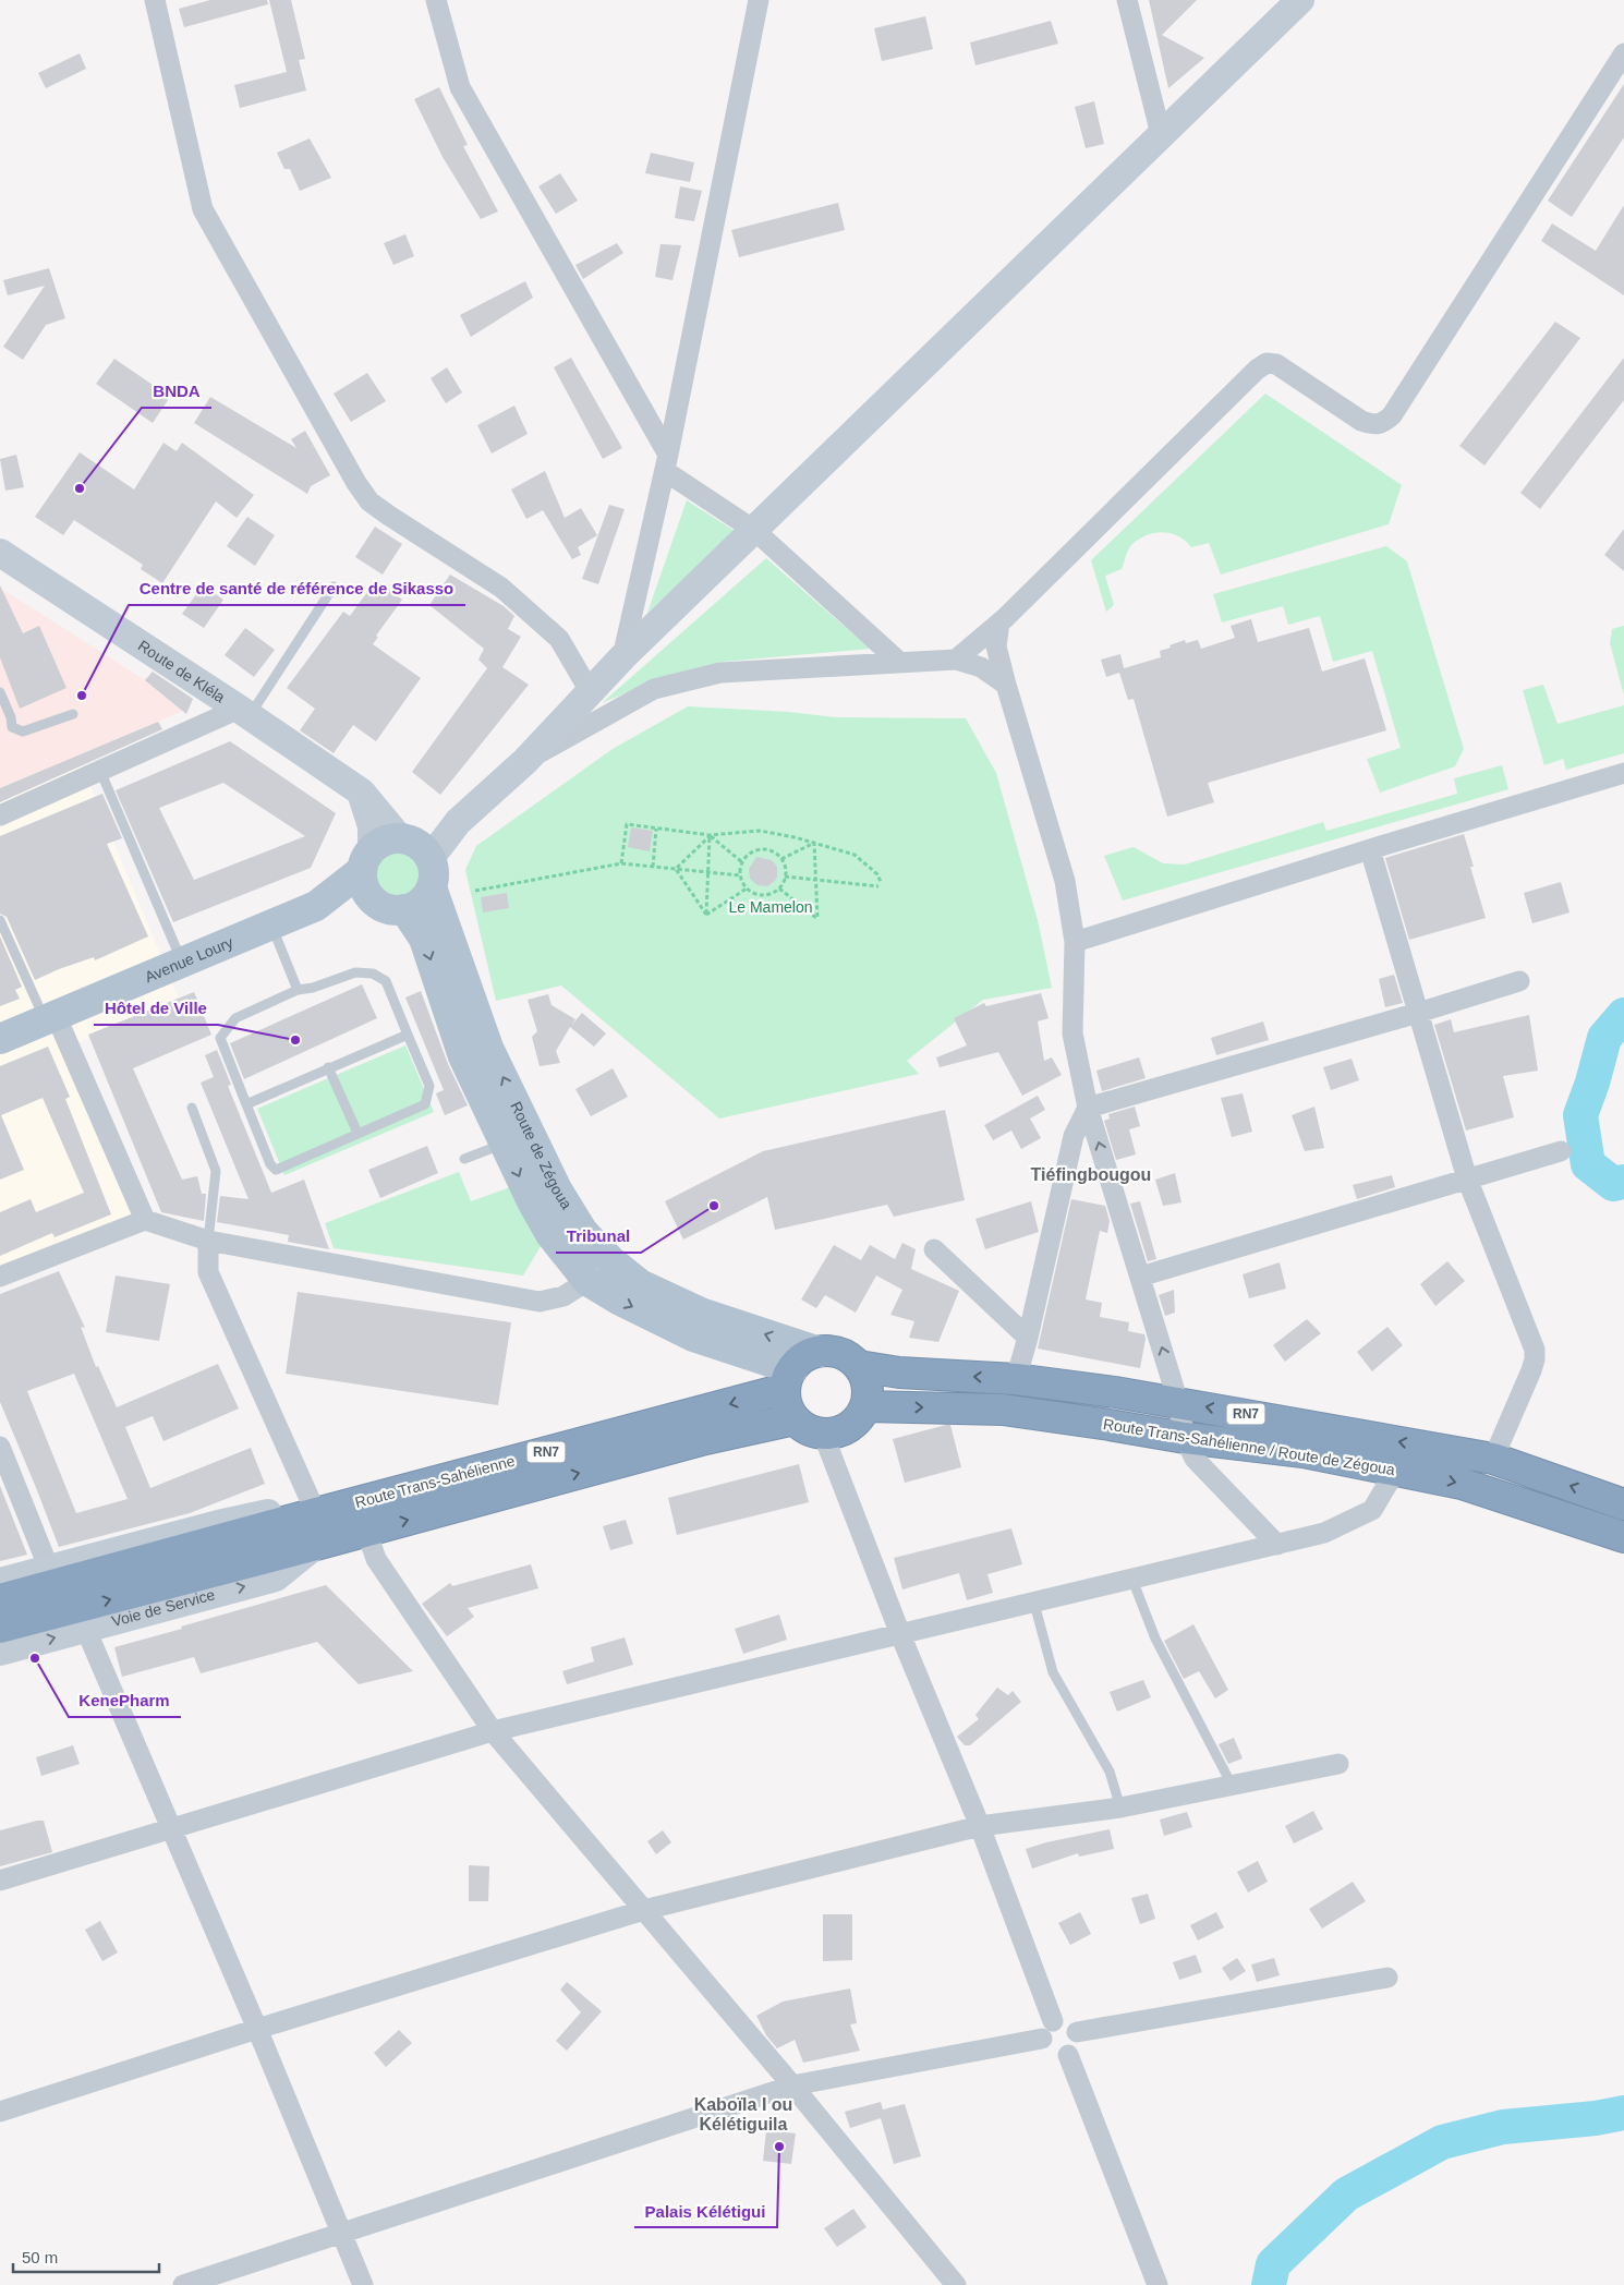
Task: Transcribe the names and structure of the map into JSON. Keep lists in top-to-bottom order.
{
  "streets": {
    "highway": ["RN7", "Route Trans-Sahélienne / Route de Zégoua", "Route Trans-Sahélienne"],
    "main road": ["Avenue Loury", "Route de Zégoua"],
    "street": ["Route de Kléla", "Voie de Service"]
  },
  "crossings": [
    ["Route de Kléla", "Route de Zégoua"],
    ["Route de Zégoua", "RN7"],
    ["Route de Zégoua", "Route Trans-Sahélienne / Route de Zégoua"],
    ["Route de Zégoua", "Route Trans-Sahélienne"],
    ["RN7", "Route Trans-Sahélienne / Route de Zégoua"],
    ["RN7", "Route Trans-Sahélienne"],
    ["RN7", "Voie de Service"],
    ["Route Trans-Sahélienne / Route de Zégoua", "Route Trans-Sahélienne"],
    ["Route Trans-Sahélienne", "Voie de Service"]
  ],
  "districts": ["Tiéfingbougou", "Kaboïla I ou Kélétiguila"],
  "parks": ["Le Mamelon"],
  "places": [
    "BNDA",
    "Centre de santé de référence de Sikasso",
    "Hôtel de Ville",
    "Tribunal",
    "KenePharm",
    "Palais Kélétigui"
  ],
  "scale_bar": "50 m"
}
